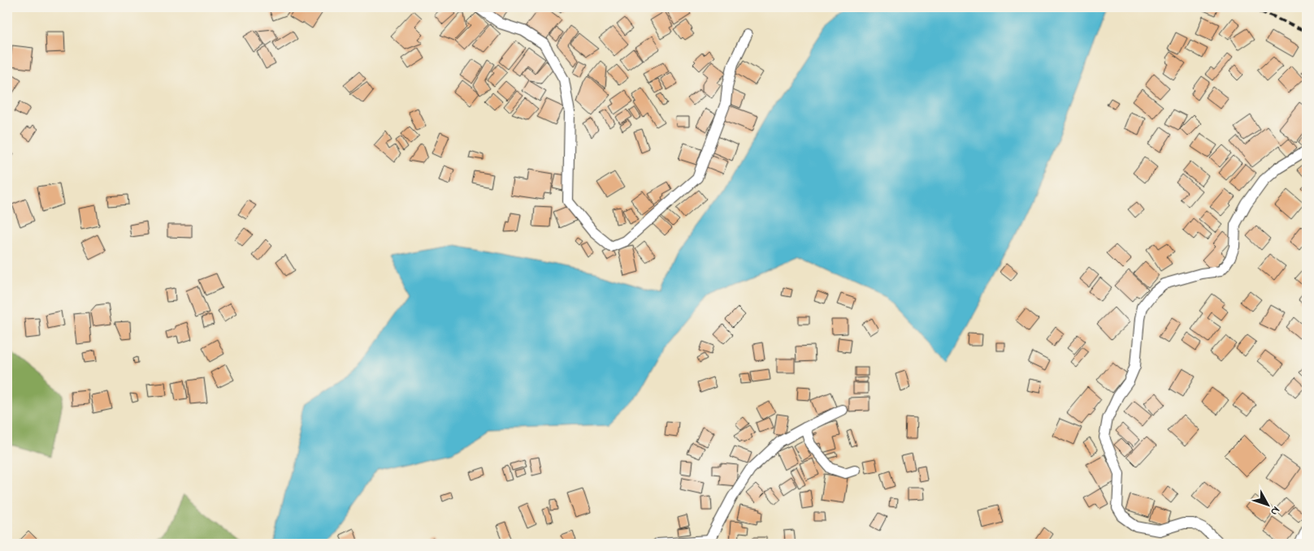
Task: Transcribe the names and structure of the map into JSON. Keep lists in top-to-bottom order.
{
  "north": "bottom right"
}
